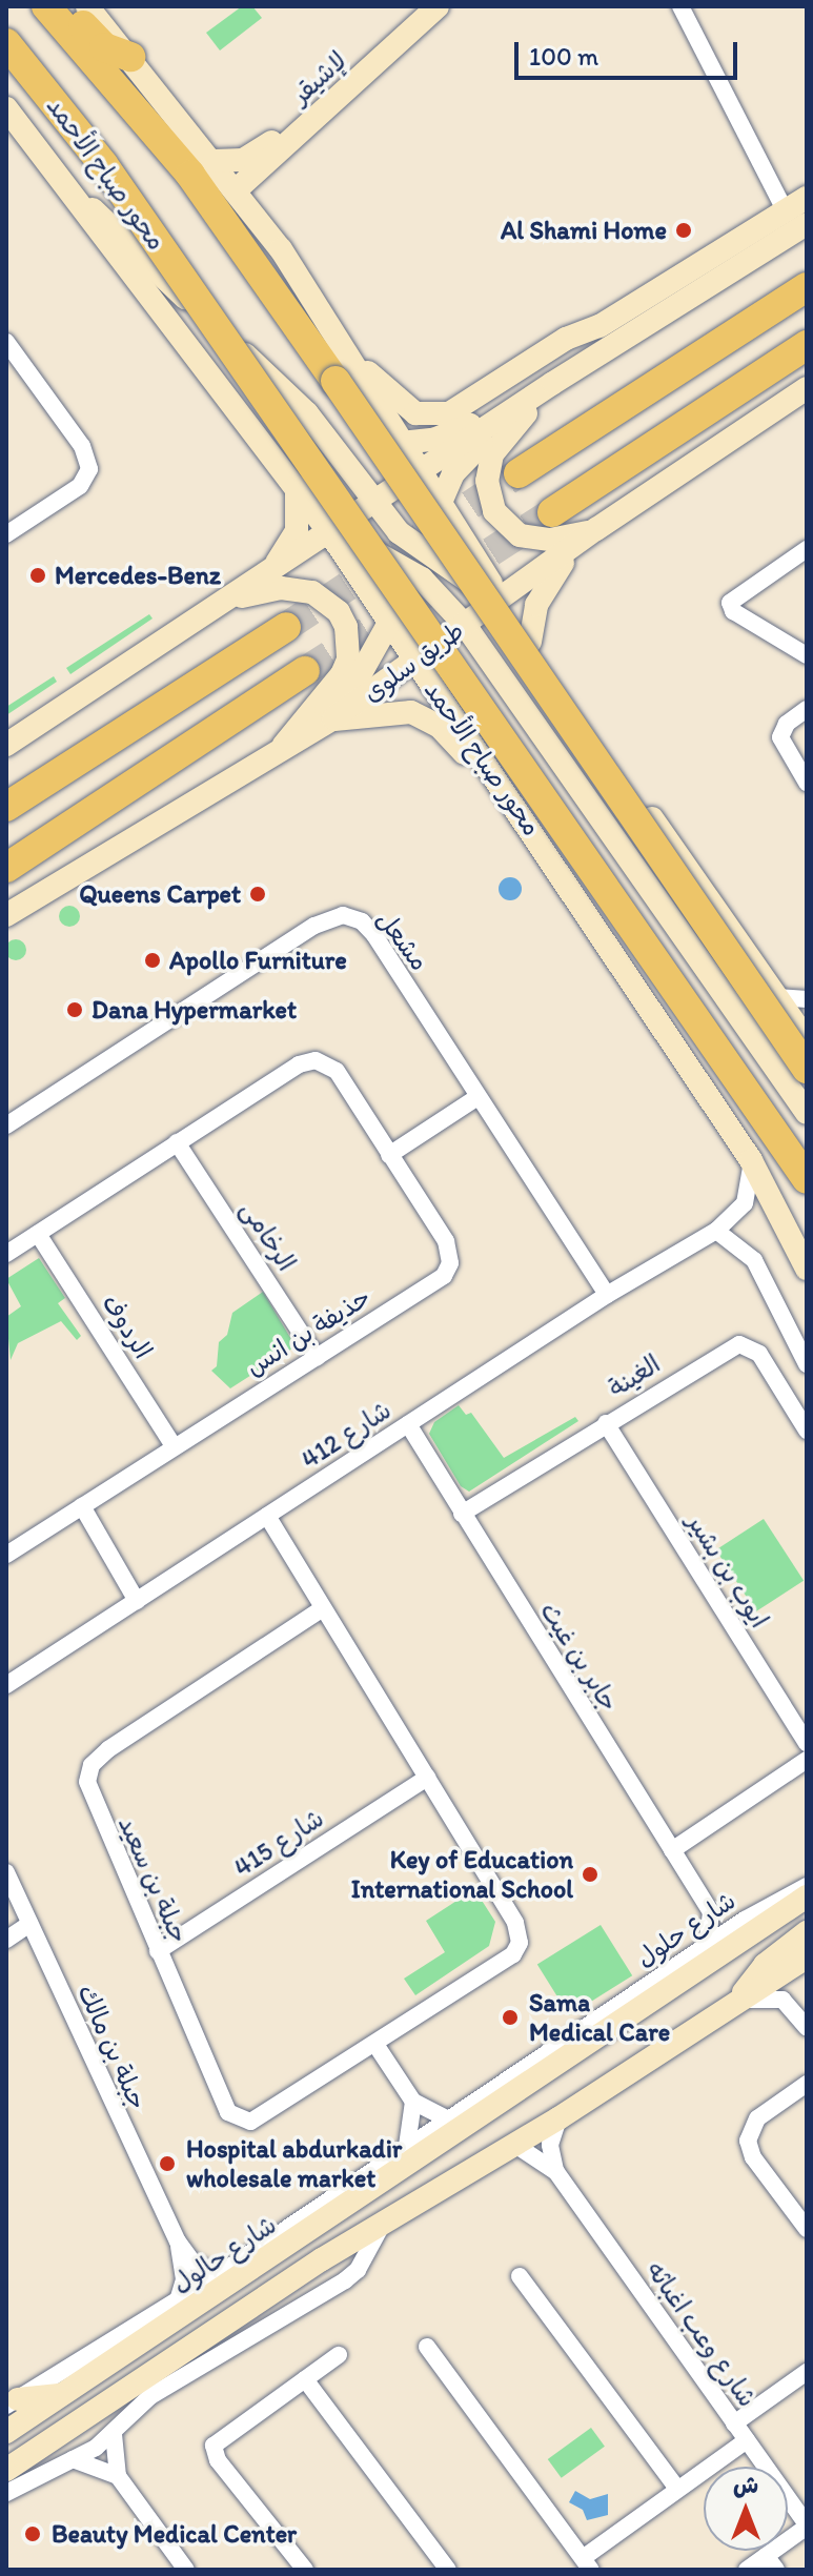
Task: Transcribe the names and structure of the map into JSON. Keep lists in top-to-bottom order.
{
  "streets": {
    "highway": ["محور صباح الأحمد"],
    "main road": ["لإشيقر", "طريق سلوى", "شارع حالول"],
    "street": [
      "مشعل",
      "الرخامى",
      "الردوف",
      "حذيفة بن انس",
      "الغينة",
      "شارع 412",
      "ايوب بن بشير",
      "جابر بن غيث",
      "شارع 415",
      "جبلة بن سعيد",
      "شارع حلول",
      "جبلة بن مالك",
      "شارع وعب اغباثه"
    ]
  },
  "crossings": [
    ["محور صباح الأحمد", "طريق سلوى"],
    ["محور صباح الأحمد", "شارع 412"],
    ["مشعل", "شارع 412"],
    ["الرخامى", "حذيفة بن انس"],
    ["الردوف", "حذيفة بن انس"],
    ["الغينة", "ايوب بن بشير"],
    ["الغينة", "جابر بن غيث"],
    ["شارع 412", "جابر بن غيث"],
    ["شارع 412", "جبلة بن سعيد"],
    ["شارع 415", "جبلة بن سعيد"],
    ["شارع حلول", "جبلة بن مالك"]
  ],
  "places": [
    "Al Shami Home",
    "Mercedes-Benz",
    "Queens Carpet",
    "Apollo Furniture",
    "Dana Hypermarket",
    "Key of Education International School",
    "Sama Medical Care",
    "Hospital abdurkadir wholesale market",
    "Beauty Medical Center"
  ],
  "scale_bar": "100 m",
  "north": "top"
}
